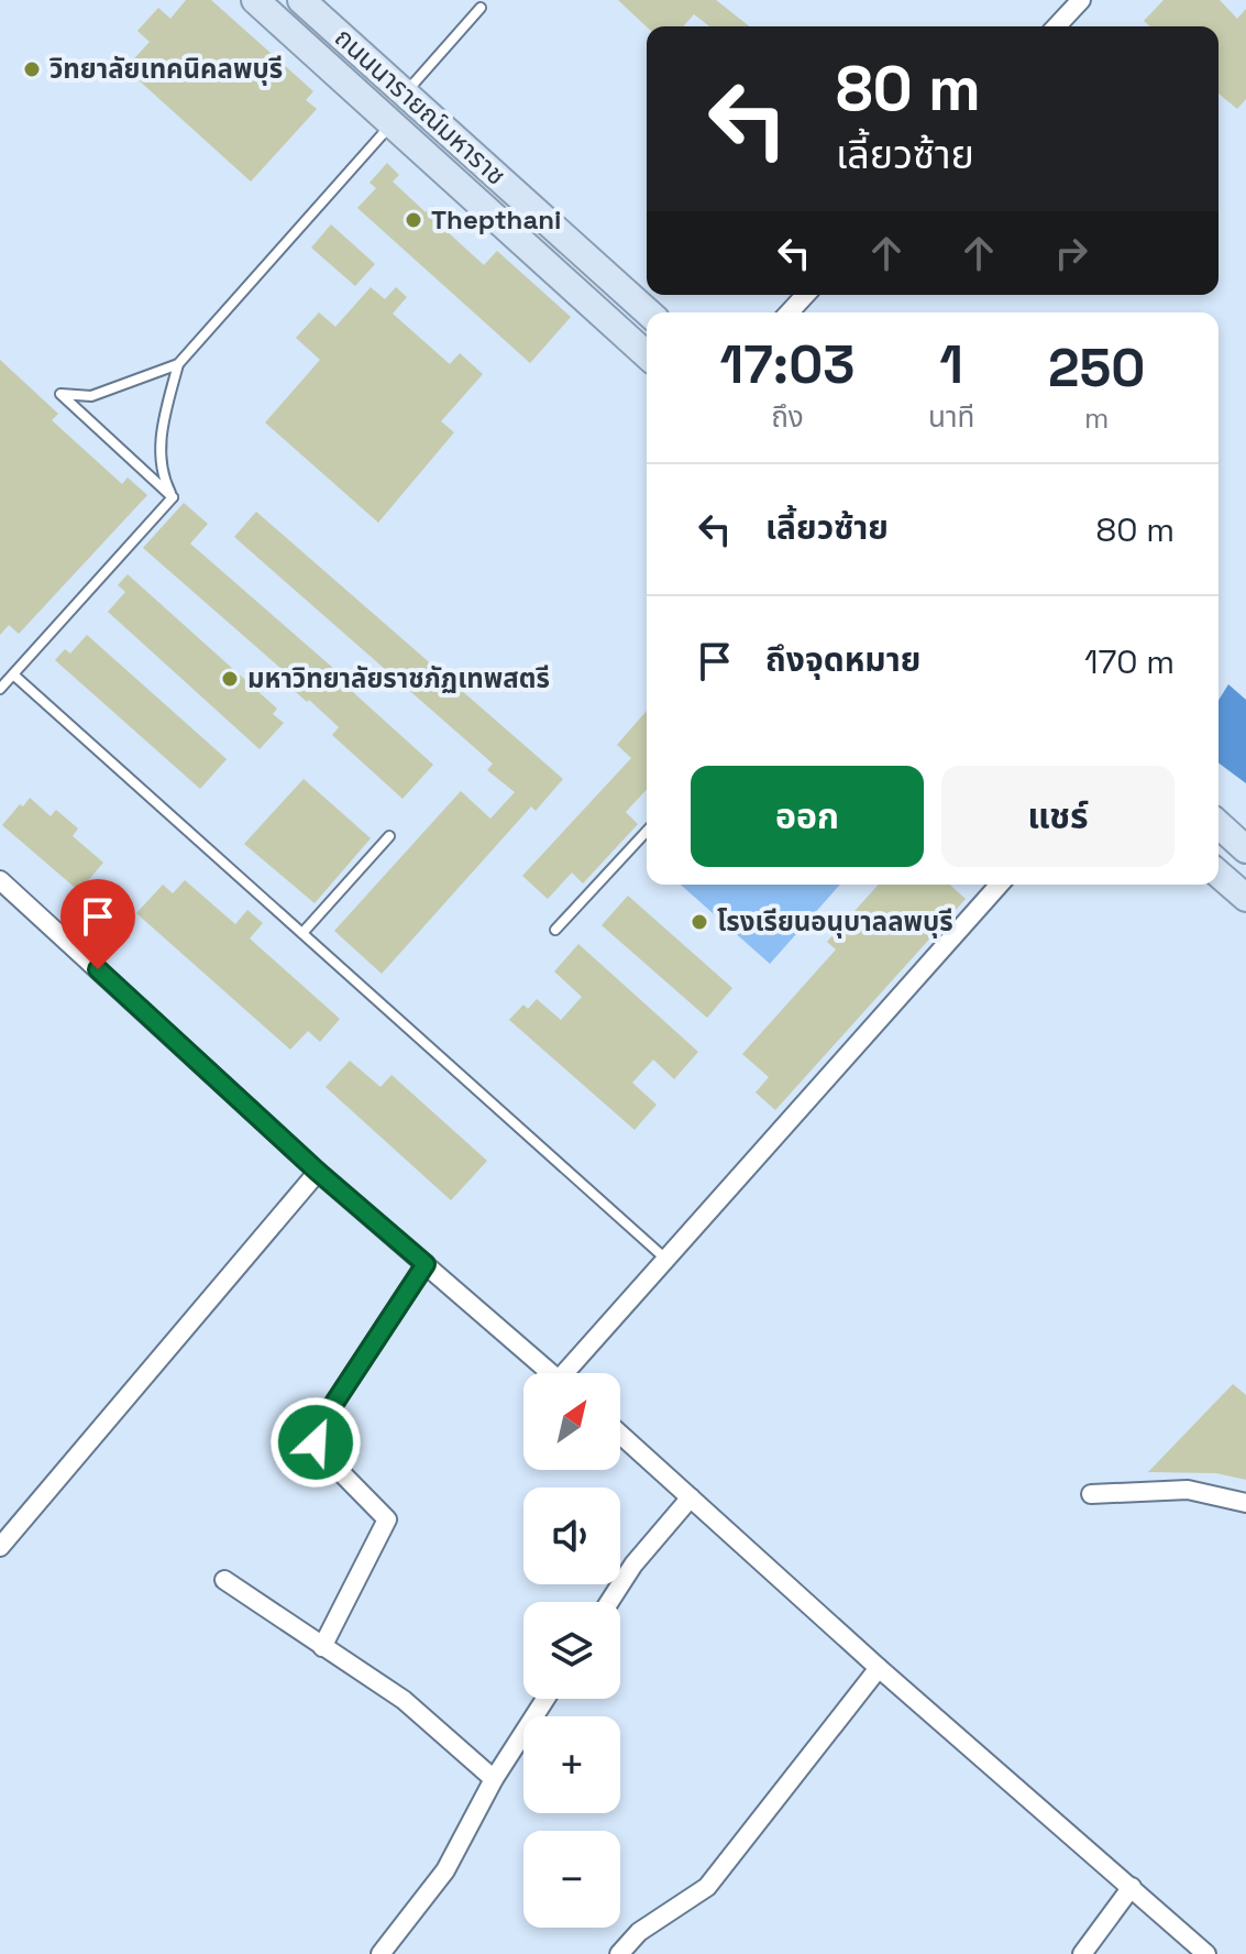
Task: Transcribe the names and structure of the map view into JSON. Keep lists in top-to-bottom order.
{
  "streets": {
    "main road": ["ถนนนารายณ์มหาราช"]
  },
  "places": [
    "วิทยาลัยเทคนิคลพบุรี",
    "Thepthani",
    "มหาวิทยาลัยราชภัฏเทพสตรี",
    "โรงเรียนอนุบาลลพบุรี"
  ],
  "north": "top right",
  "page": {
    "turn": ["80 m", "เลี้ยวซ้าย"],
    "eta": [
      "17:03",
      "ถึง",
      "1",
      "นาที",
      "250",
      "m"
    ],
    "list": [
      {
        "name": "เลี้ยวซ้าย",
        "value": "80 m"
      },
      {
        "name": "ถึงจุดหมาย",
        "value": "170 m"
      }
    ],
    "buttons": ["ออก", "แชร์"],
    "map_buttons": ["+", "−"]
  }
}
